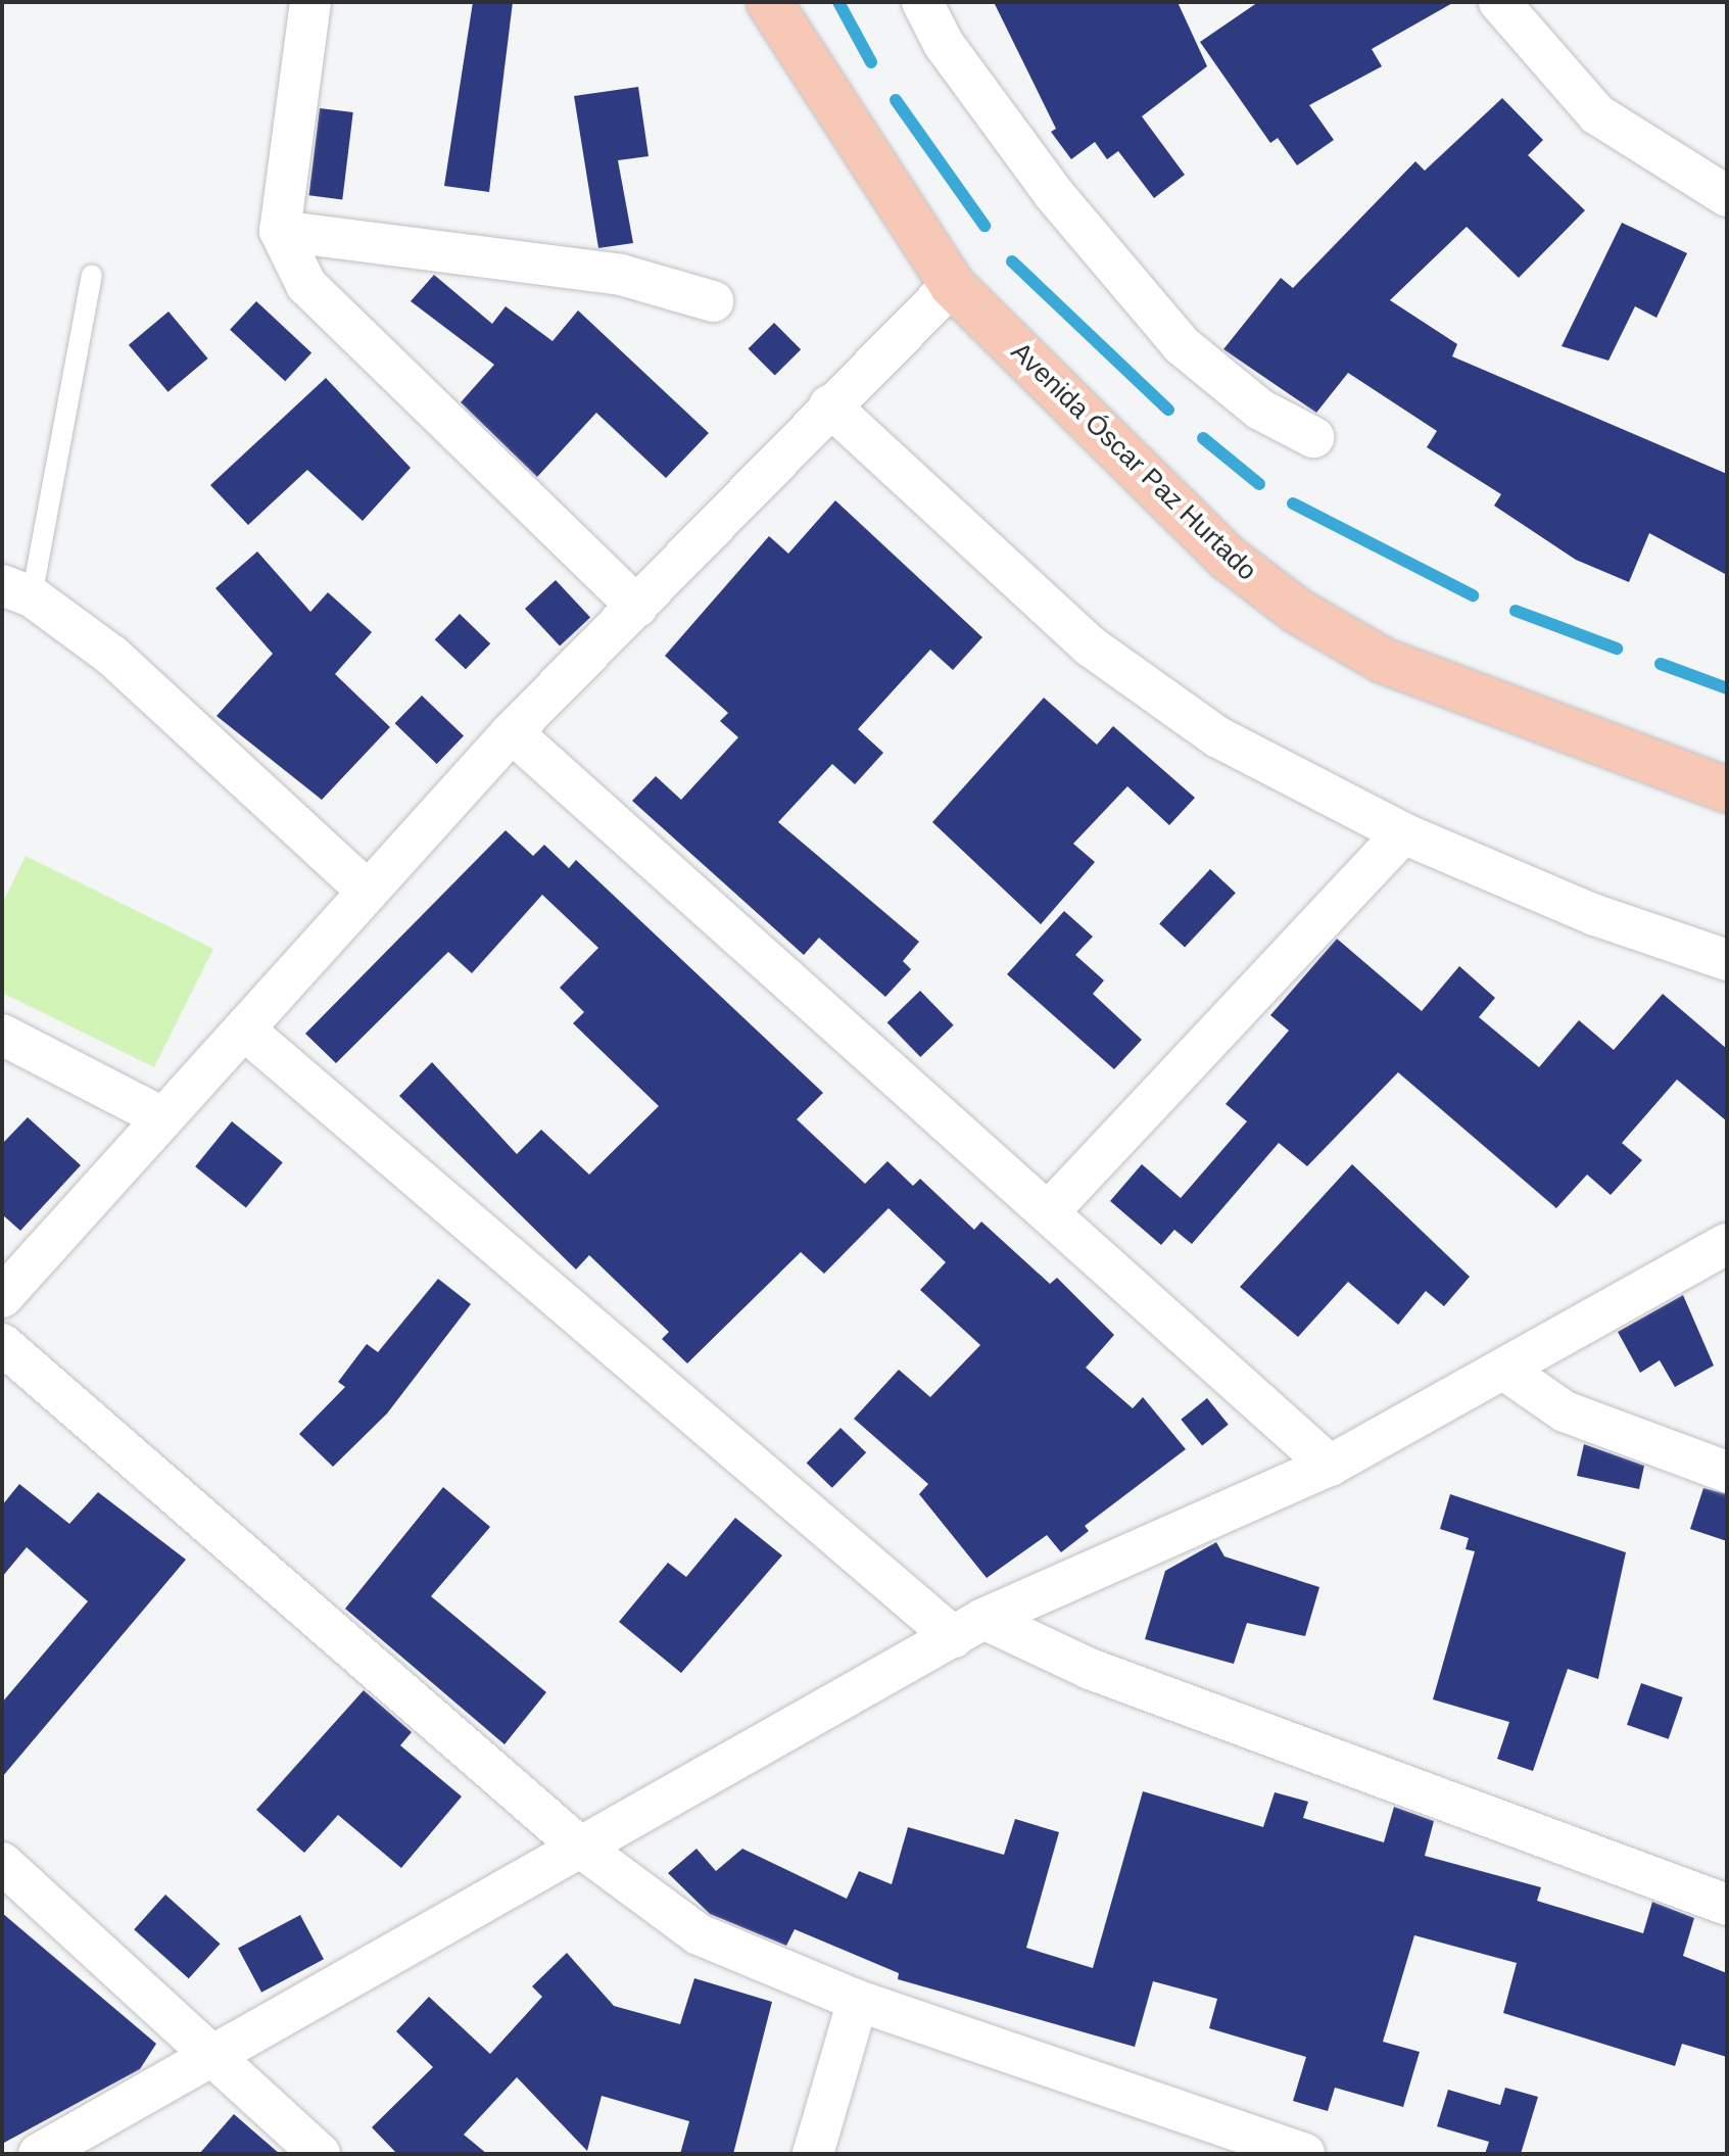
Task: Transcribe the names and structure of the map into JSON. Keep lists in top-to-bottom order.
{
  "streets": {
    "main road": ["Avenida Óscar Paz Hurtado"]
  }
}
